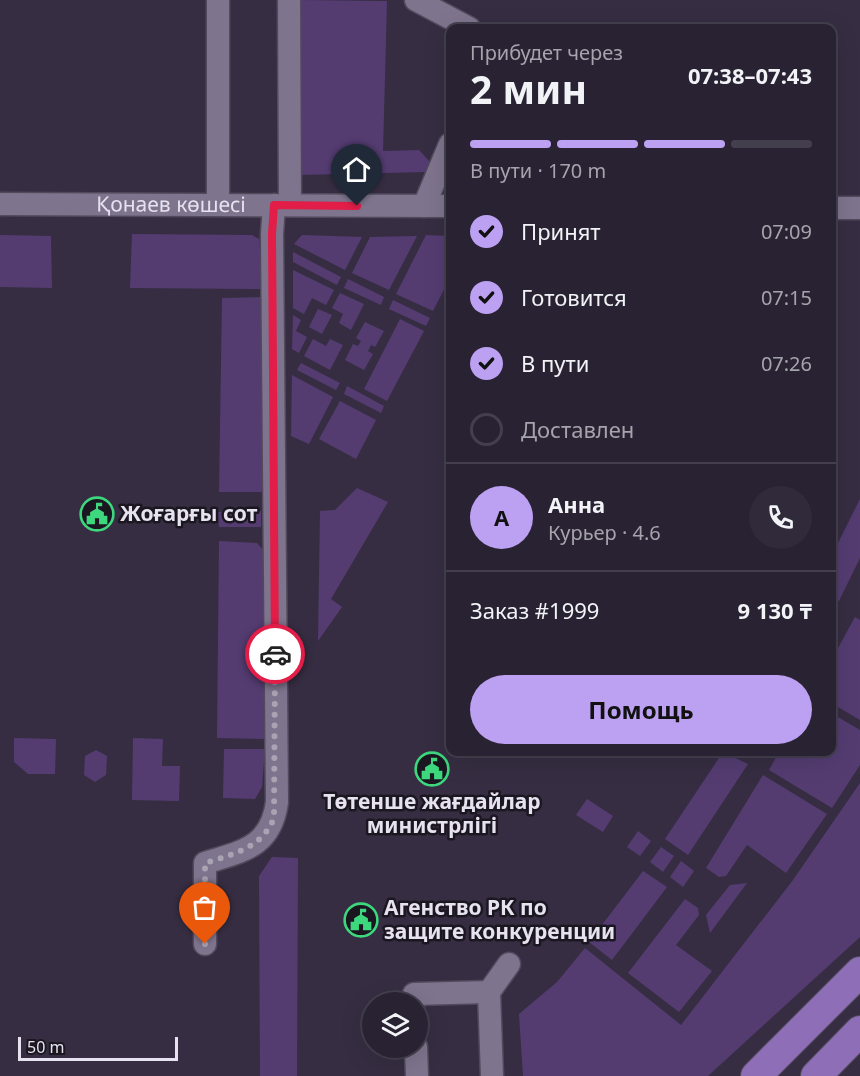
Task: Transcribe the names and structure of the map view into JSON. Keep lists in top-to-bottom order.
{
  "streets": {
    "street": ["Қонаев көшесі"]
  },
  "places": {
    "public building": ["Жоғарғы сот", "Төтенше жағдайлар министрлігі", "Агенство РК по защите конкуренции"]
  },
  "scale_bar": "50 m",
  "page": {
    "heading": ["2 мин", "Прибудет через", "07:38–07:43"],
    "panel": [
      "Анна",
      "Курьер · 4.6",
      "Заказ #1999",
      "9 130 ₸"
    ],
    "bar": "В пути · 170 m",
    "list": [
      ["Принят", "07:09"],
      ["Готовится", "07:15"],
      ["В пути", "07:26"],
      "Доставлен"
    ],
    "round": "А",
    "buttons": "Помощь",
    "scale": "50 m"
  }
}
